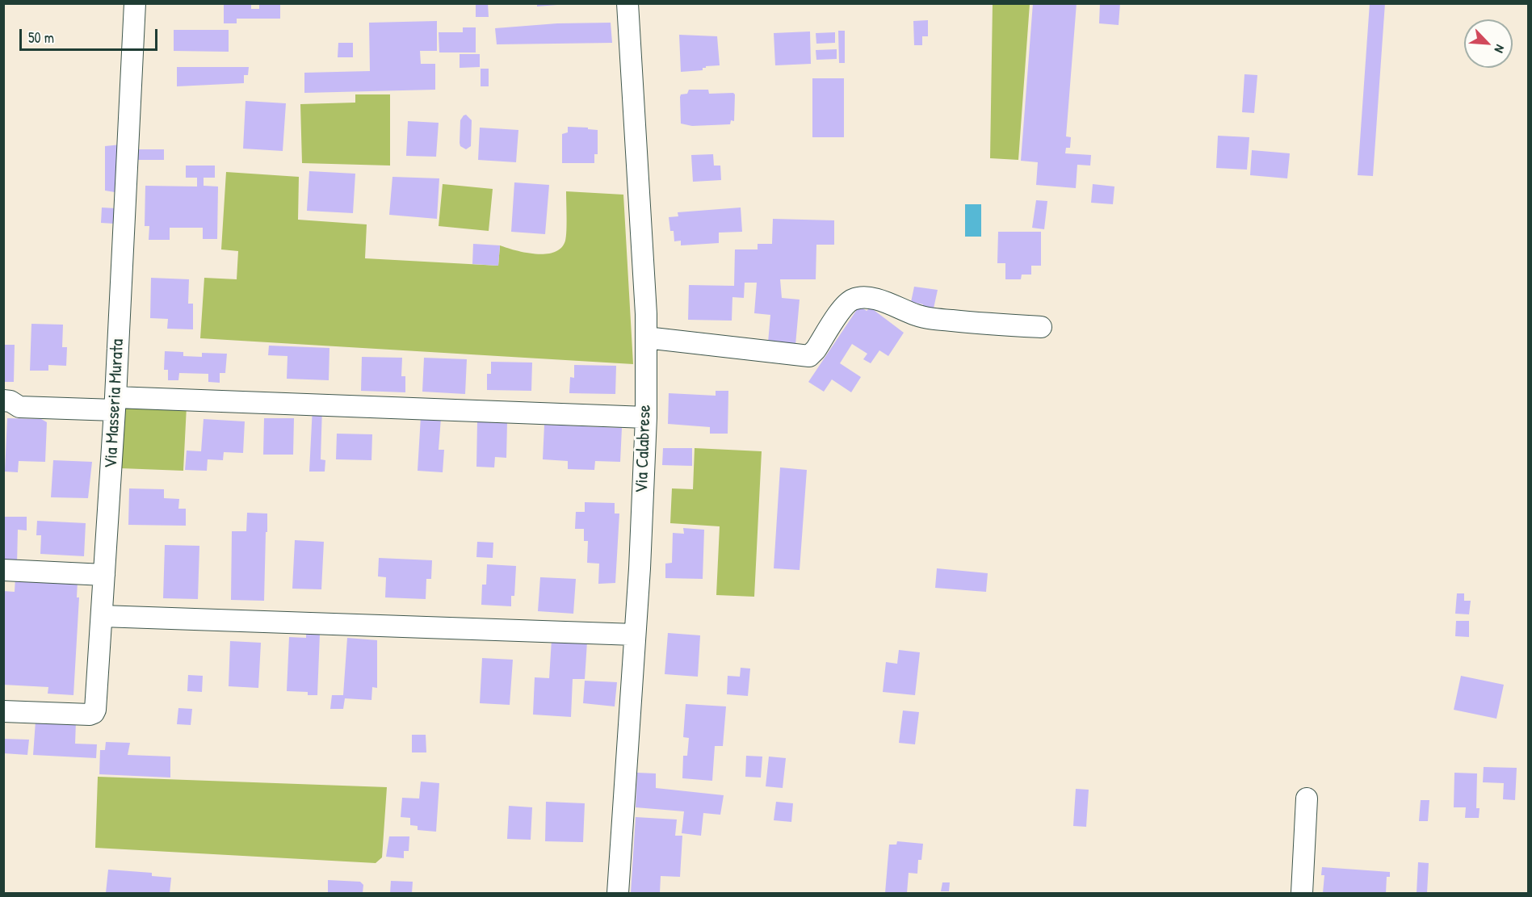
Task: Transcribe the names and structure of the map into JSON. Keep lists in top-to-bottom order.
{
  "streets": {
    "street": ["Via Masseria Murata", "Via Calabrese"]
  },
  "scale_bar": "50 m",
  "north": "bottom right"
}
